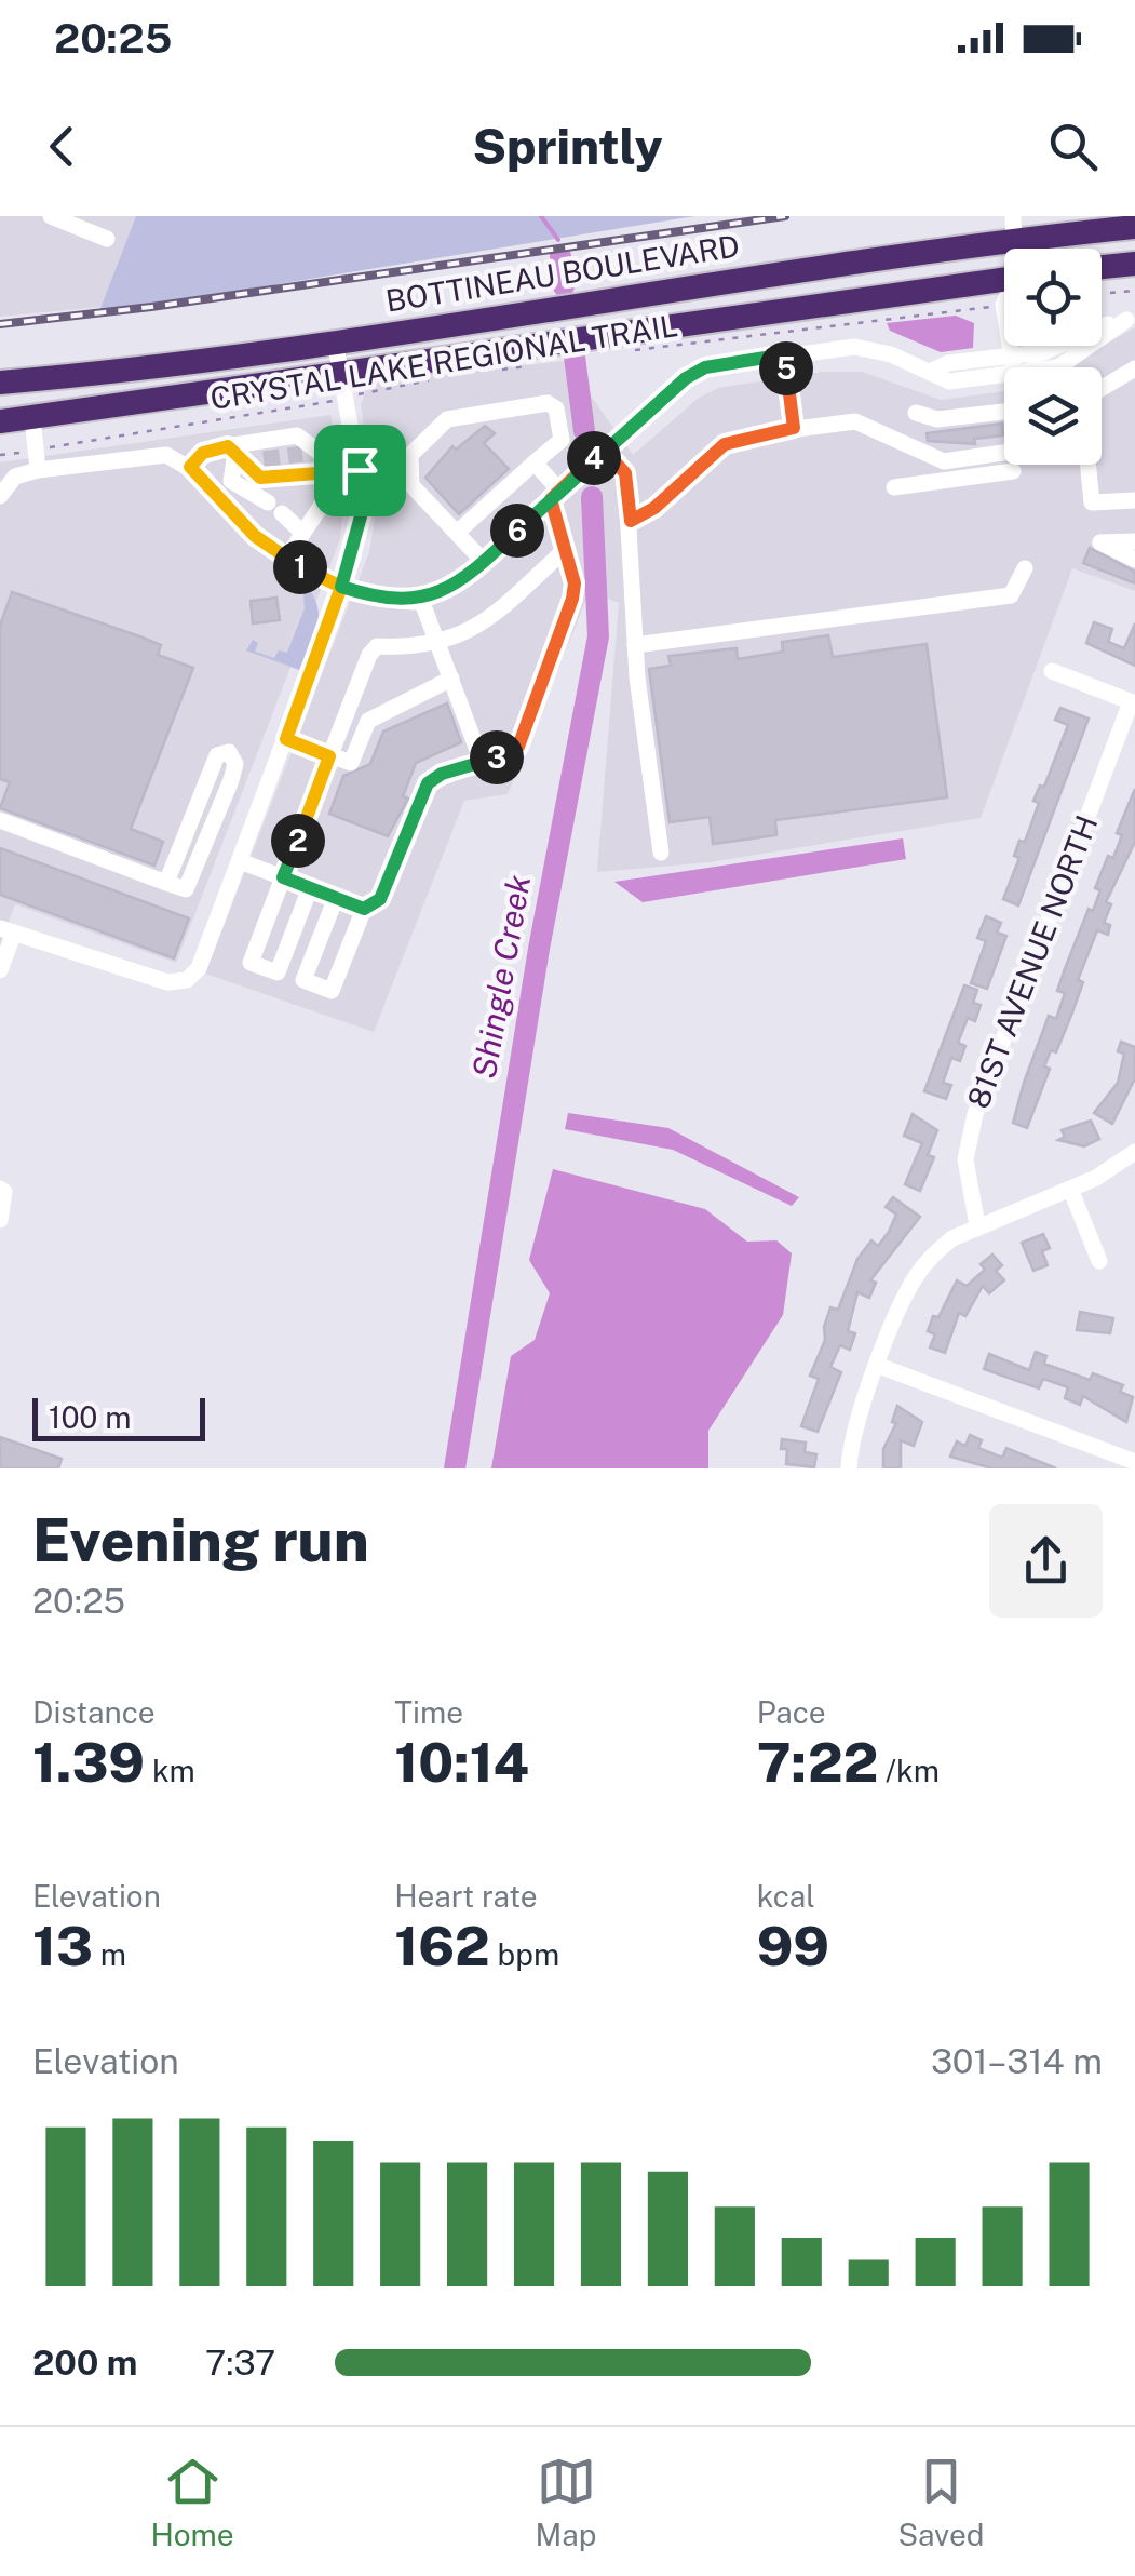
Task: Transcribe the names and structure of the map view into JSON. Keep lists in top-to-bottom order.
{
  "streets": {
    "highway": ["BOTTINEAU BOULEVARD"],
    "street": ["81ST AVENUE NORTH"],
    "path": ["CRYSTAL LAKE REGIONAL TRAIL"]
  },
  "water": ["Shingle Creek"],
  "scale_bar": "100 m",
  "page": {
    "status": "20:25",
    "header": "Sprintly",
    "pins": [
      "5",
      "4",
      "6",
      "1",
      "3",
      "2"
    ],
    "scale": "100 m",
    "heading": ["Evening run", "20:25"],
    "stats": [
      ["Distance", "1.39 km"],
      ["Time", "10:14"],
      ["Pace", "7:22 /km"],
      ["Elevation", "13 m"],
      ["Heart rate", "162 bpm"],
      ["kcal", "99"]
    ],
    "chart": ["Elevation", "301–314 m"],
    "list": [
      {
        "name": "200 m",
        "note": "7:37"
      }
    ],
    "tabs": ["Home", "Map", "Saved"]
  }
}
